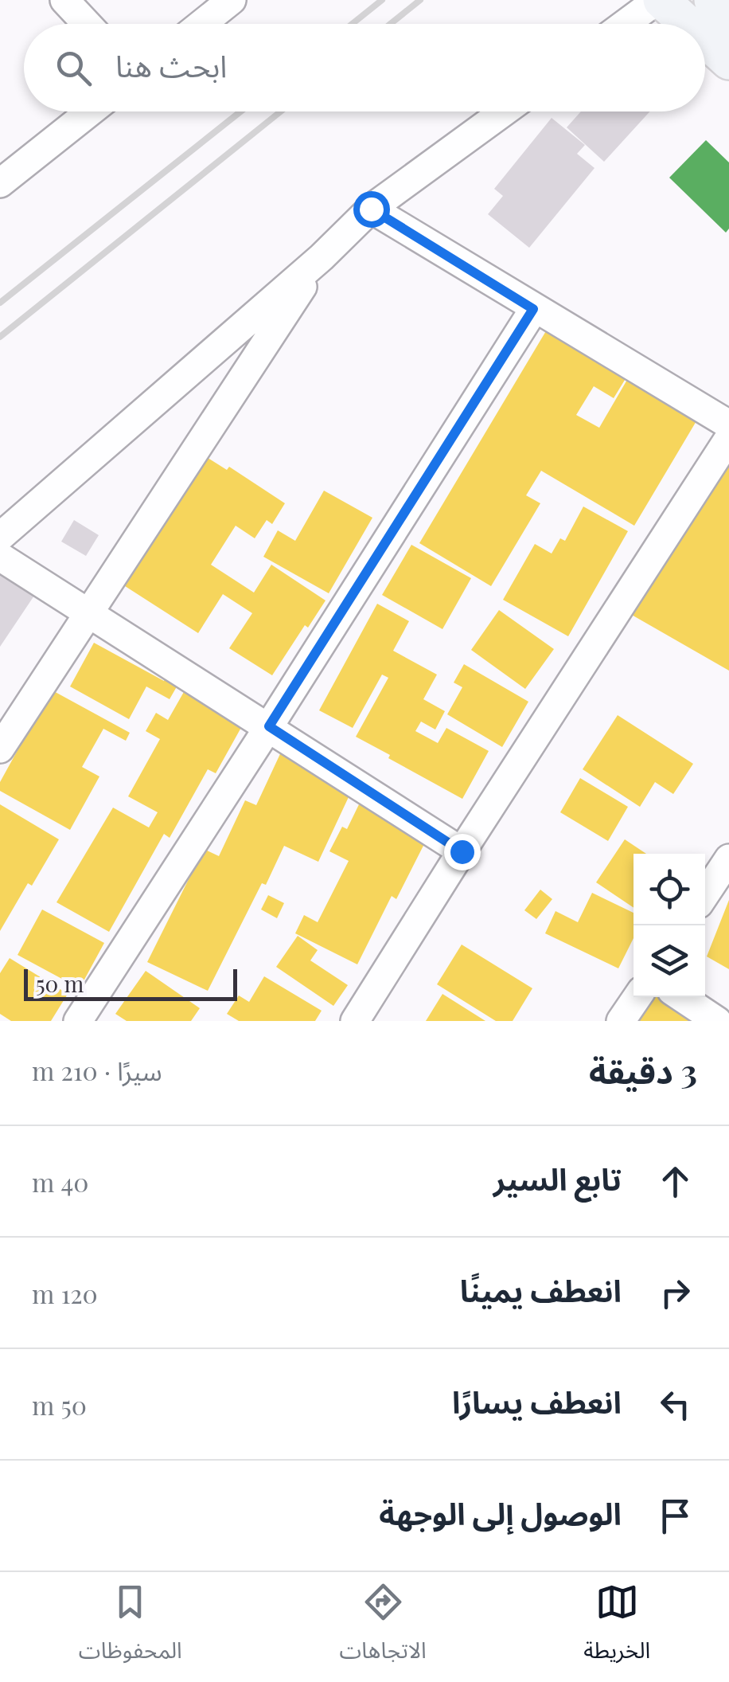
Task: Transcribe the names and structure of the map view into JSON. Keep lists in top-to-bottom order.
{
  "scale_bar": "50 m",
  "page": {
    "search": "ابحث هنا",
    "scale": "50 m",
    "heading": ["3 دقيقة", "سيرًا · 210 m"],
    "list": [
      ["تابع السير", "40 m"],
      ["انعطف يمينًا", "120 m"],
      ["انعطف يسارًا", "50 m"],
      "الوصول إلى الوجهة"
    ],
    "nav": ["الخريطة", "الاتجاهات", "المحفوظات"]
  }
}
